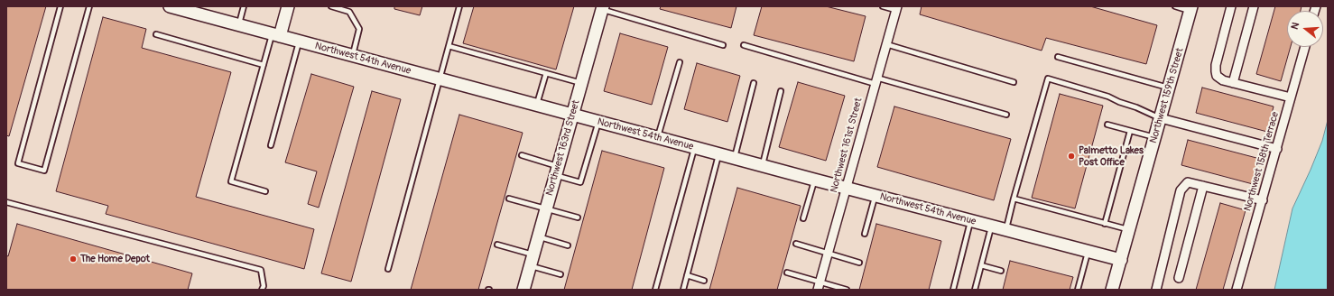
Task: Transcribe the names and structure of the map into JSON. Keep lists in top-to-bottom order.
{
  "streets": {
    "street": [
      "Northwest 54th Avenue",
      "Northwest 159th Street",
      "Northwest 161st Street",
      "Northwest 163rd Street",
      "Northwest 158th Terrace"
    ]
  },
  "crossings": [
    ["Northwest 54th Avenue", "Northwest 159th Street"],
    ["Northwest 54th Avenue", "Northwest 161st Street"],
    ["Northwest 54th Avenue", "Northwest 163rd Street"]
  ],
  "places": ["Palmetto Lakes Post Office", "The Home Depot"],
  "north": "left"
}
